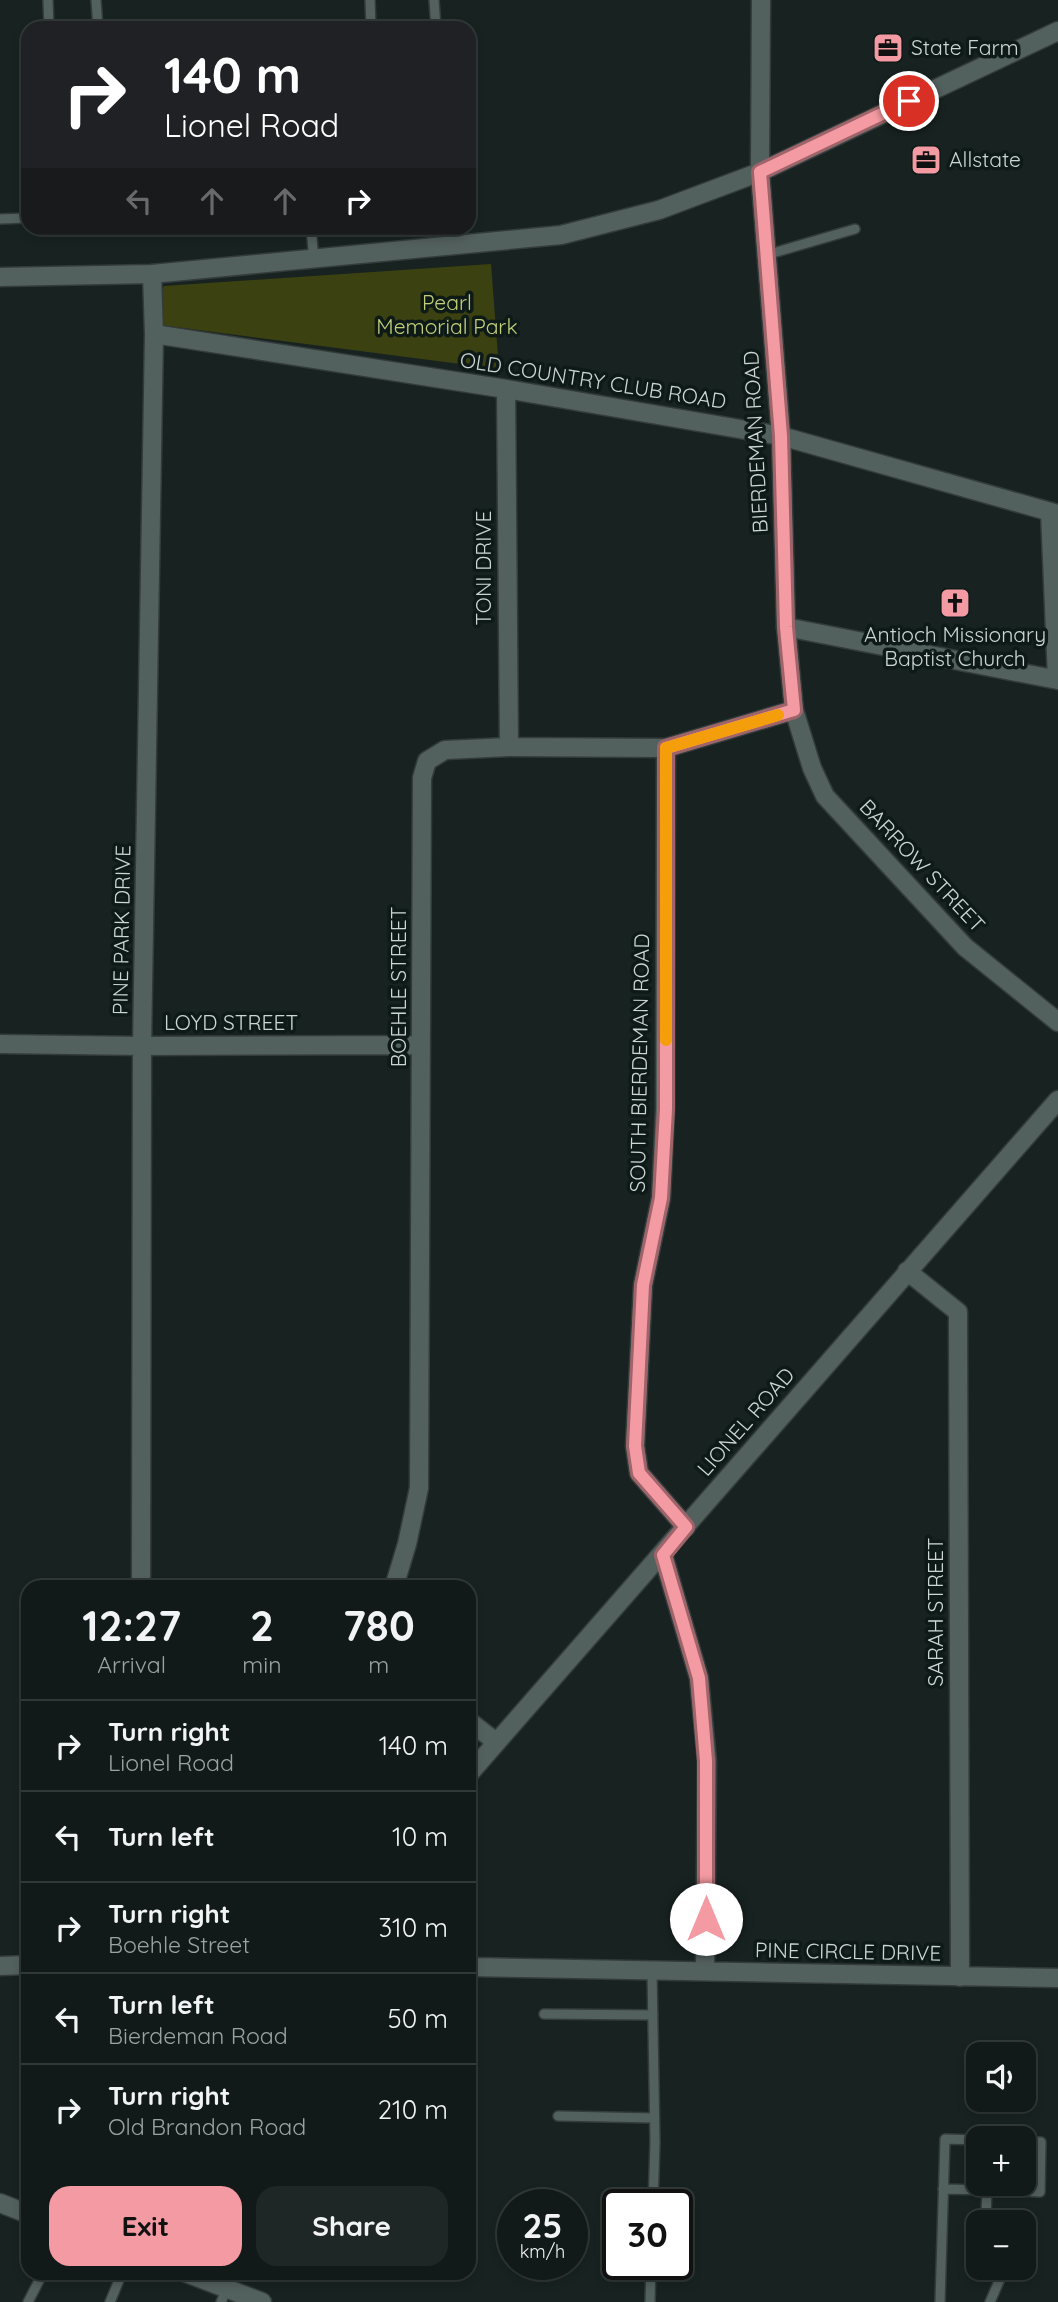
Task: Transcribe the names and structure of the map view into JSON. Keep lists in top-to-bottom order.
{
  "streets": {
    "street": [
      "OLD COUNTRY CLUB ROAD",
      "BIERDEMAN ROAD",
      "TONI DRIVE",
      "BARROW STREET",
      "PINE PARK DRIVE",
      "BOEHLE STREET",
      "LOYD STREET",
      "SOUTH BIERDEMAN ROAD",
      "LIONEL ROAD",
      "SARAH STREET",
      "PINE CIRCLE DRIVE"
    ]
  },
  "crossings": [
    ["OLD COUNTRY CLUB ROAD", "BIERDEMAN ROAD"],
    ["OLD COUNTRY CLUB ROAD", "TONI DRIVE"],
    ["OLD COUNTRY CLUB ROAD", "PINE PARK DRIVE"],
    ["BIERDEMAN ROAD", "BARROW STREET"],
    ["BIERDEMAN ROAD", "BOEHLE STREET"],
    ["TONI DRIVE", "BOEHLE STREET"],
    ["BARROW STREET", "BOEHLE STREET"],
    ["PINE PARK DRIVE", "LOYD STREET"],
    ["BOEHLE STREET", "LOYD STREET"],
    ["BOEHLE STREET", "SOUTH BIERDEMAN ROAD"],
    ["SOUTH BIERDEMAN ROAD", "LIONEL ROAD"],
    ["LIONEL ROAD", "SARAH STREET"],
    ["SARAH STREET", "PINE CIRCLE DRIVE"]
  ],
  "parks": ["Pearl Memorial Park"],
  "places": {
    "office": ["State Farm", "Allstate"],
    "church": ["Antioch Missionary Baptist Church"]
  },
  "page": {
    "turn": ["140 m", "Lionel Road"],
    "eta": [
      "12:27",
      "Arrival",
      "2",
      "min",
      "780",
      "m"
    ],
    "list": [
      {
        "name": "Turn right",
        "note": "Lionel Road",
        "value": "140 m"
      },
      {
        "name": "Turn left",
        "value": "10 m"
      },
      {
        "name": "Turn right",
        "note": "Boehle Street",
        "value": "310 m"
      },
      {
        "name": "Turn left",
        "note": "Bierdeman Road",
        "value": "50 m"
      },
      {
        "name": "Turn right",
        "note": "Old Brandon Road",
        "value": "210 m"
      }
    ],
    "map_buttons": ["+", "−"],
    "buttons": ["Exit", "Share"],
    "speed": "25 km/h",
    "limit": "30"
  }
}
